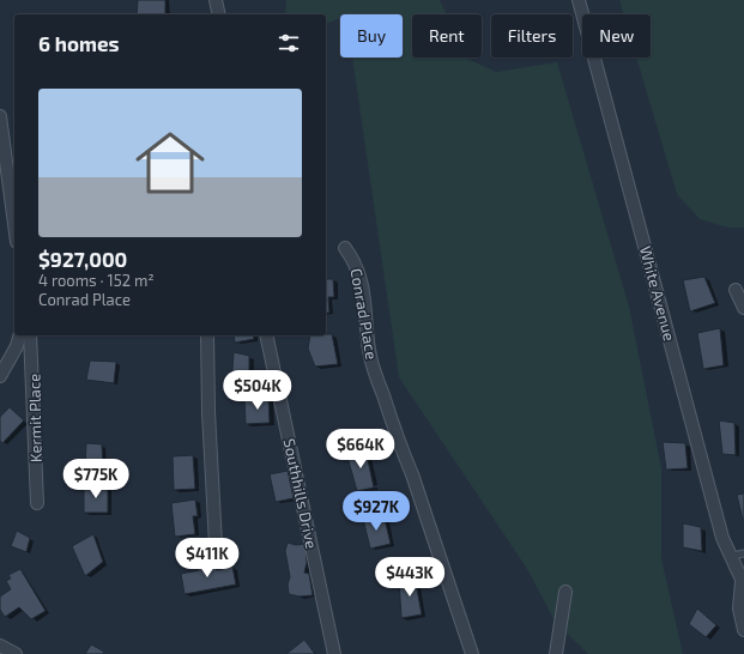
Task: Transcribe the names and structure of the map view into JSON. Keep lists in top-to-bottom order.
{
  "streets": {
    "street": [
      "White Avenue",
      "Conrad Place",
      "Kermit Place",
      "Southhills Drive"
    ]
  },
  "page": {
    "chip": [
      "Buy",
      "Rent",
      "Filters",
      "New"
    ],
    "heading": "6 homes",
    "list": [
      {
        "name": "$927,000",
        "note": "4 rooms · 152 m² · Conrad Place"
      }
    ],
    "price": [
      "$504K",
      "$664K",
      "$775K",
      "$927K",
      "$411K",
      "$443K"
    ]
  }
}
